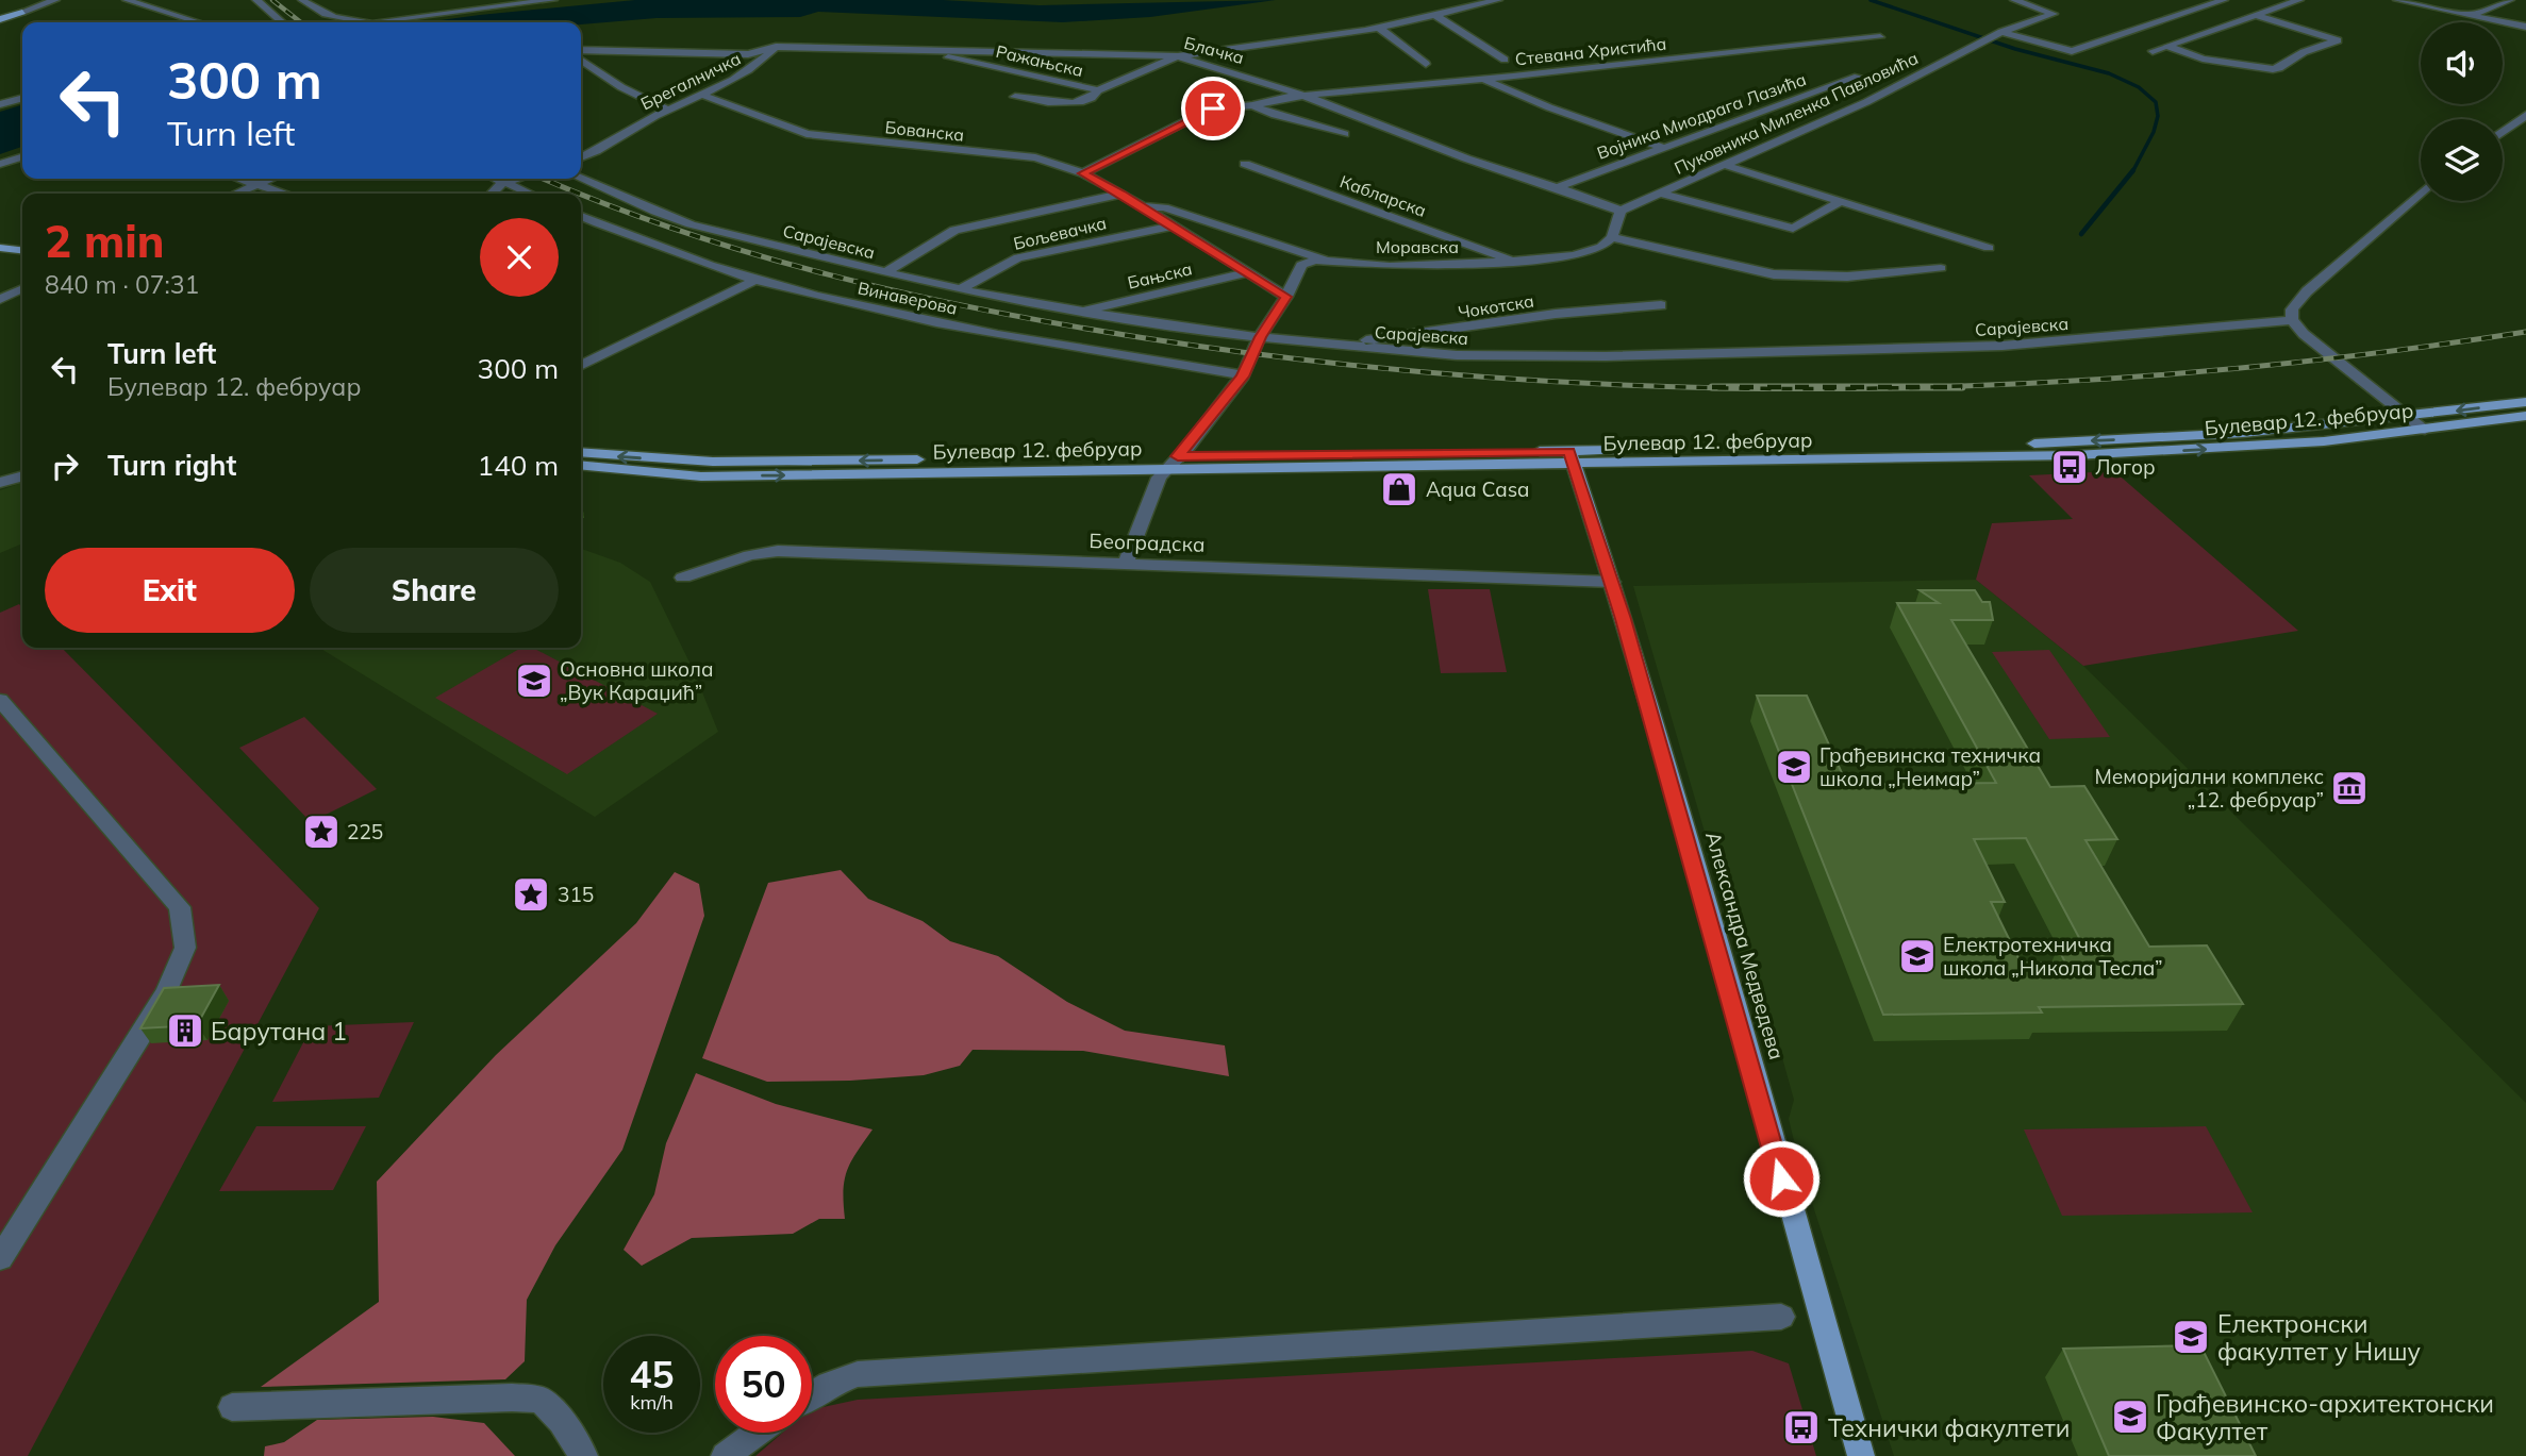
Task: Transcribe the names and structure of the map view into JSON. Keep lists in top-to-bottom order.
{
  "streets": {
    "main road": ["Булевар 12. фебруар", "Александра Медведева"],
    "street": [
      "Блачка",
      "Стевана Христића",
      "Ражањска",
      "Брегалничка",
      "Пуковника Миленка Павловића",
      "Војника Миодрага Лазића",
      "Бованска",
      "Кабларска",
      "Бољевачка",
      "Сарајевска",
      "Моравска",
      "Бањска",
      "Винаверова",
      "Чокотска",
      "Београдска"
    ]
  },
  "crossings": [
    ["Блачка", "Стевана Христића"],
    ["Блачка", "Ражањска"],
    ["Блачка", "Брегалничка"],
    ["Блачка", "Пуковника Миленка Павловића"],
    ["Блачка", "Војника Миодрага Лазића"],
    ["Стевана Христића", "Бованска"],
    ["Брегалничка", "Бованска"],
    ["Бованска", "Бољевачка"],
    ["Бованска", "Моравска"],
    ["Бованска", "Бањска"],
    ["Кабларска", "Моравска"],
    ["Бољевачка", "Сарајевска"],
    ["Сарајевска", "Бањска"],
    ["Сарајевска", "Чокотска"],
    ["Булевар 12. фебруар", "Александра Медведева"],
    ["Београдска", "Александра Медведева"]
  ],
  "places": {
    "bus stop": ["Логор", "Технички факултети"],
    "shop": ["Aqua Casa"],
    "school or university": [
      "Основна школа „Вук Караџић”",
      "Грађевинска техничка школа „Неимар”",
      "Електротехничка школа „Никола Тесла”",
      "Електронски факултет у Нишу",
      "Грађевинско-архитектонски Факултет"
    ],
    "museum": ["Меморијални комплекс „12. фебруар”"],
    "place": ["225", "315"],
    "building": ["Барутана 1"]
  },
  "page": {
    "turn": ["300 m", "Turn left"],
    "heading": ["2 min", "840 m · 07:31"],
    "list": [
      {
        "name": "Turn left",
        "note": "Булевар 12. фебруар",
        "value": "300 m"
      },
      {
        "name": "Turn right",
        "value": "140 m"
      }
    ],
    "buttons": ["Exit", "Share"],
    "speed": "45 km/h",
    "limit": "50"
  }
}
